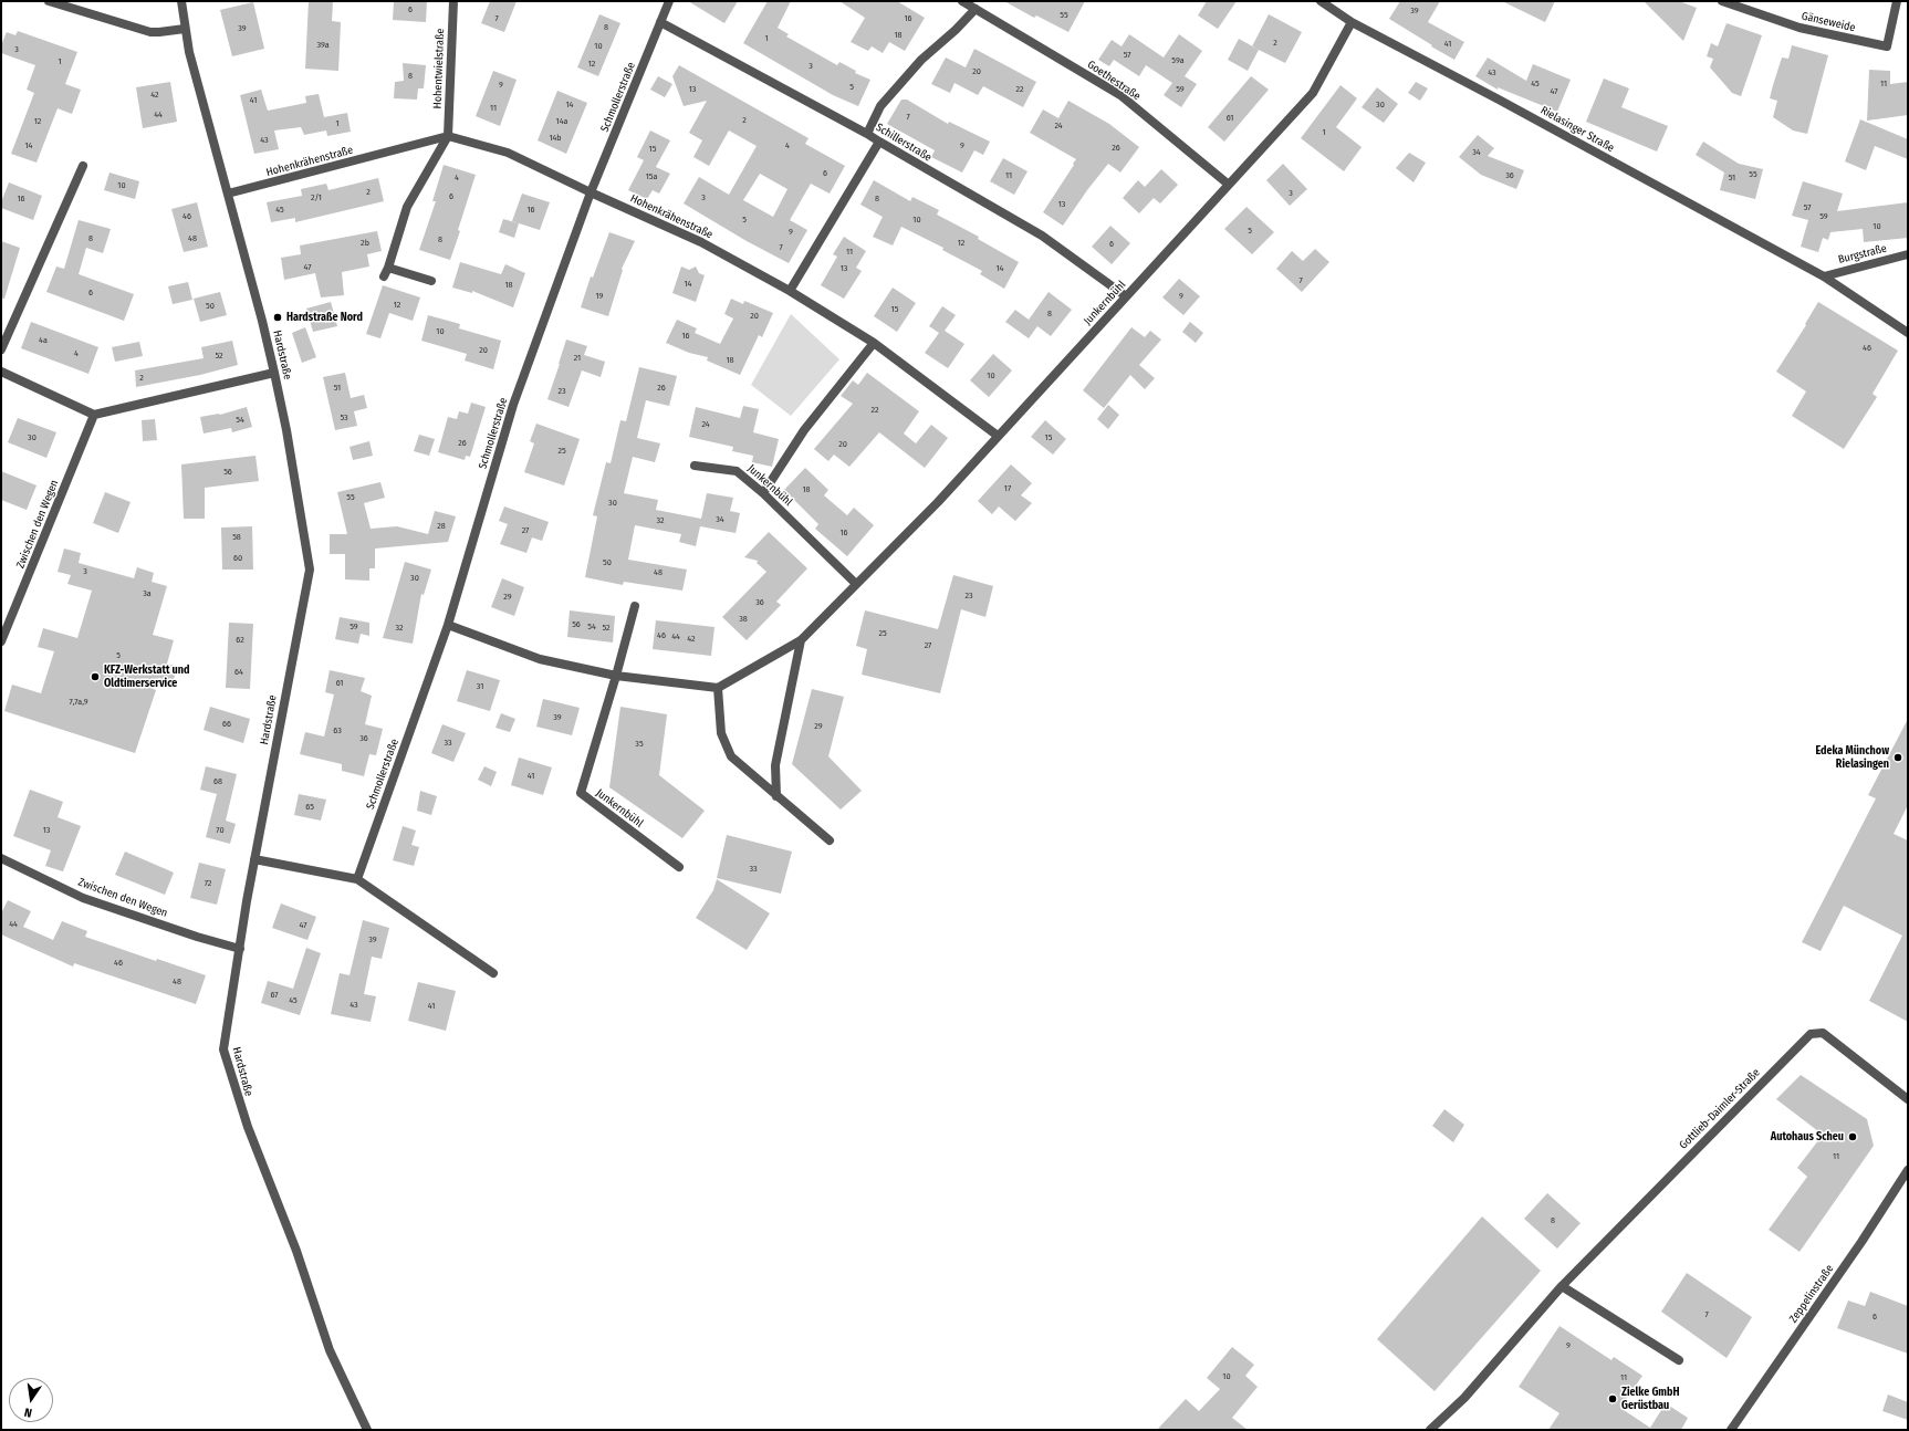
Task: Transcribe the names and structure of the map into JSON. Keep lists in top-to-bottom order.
{
  "streets": {
    "street": [
      "Gänseweide",
      "Hohentwielstraße",
      "Goethestraße",
      "Schmollerstraße",
      "Rielasinger Straße",
      "Schillerstraße",
      "Hohenkrähenstraße",
      "Burgstraße",
      "Junkernbühl",
      "Hardstraße",
      "Zwischen den Wegen",
      "Gottlieb-Daimler-Straße",
      "Zeppelinstraße"
    ]
  },
  "crossings": [
    ["Hohentwielstraße", "Hohenkrähenstraße"],
    ["Goethestraße", "Junkernbühl"],
    ["Schmollerstraße", "Schillerstraße"],
    ["Schmollerstraße", "Hohenkrähenstraße"],
    ["Rielasinger Straße", "Burgstraße"],
    ["Rielasinger Straße", "Junkernbühl"],
    ["Schillerstraße", "Junkernbühl"],
    ["Hohenkrähenstraße", "Junkernbühl"],
    ["Hohenkrähenstraße", "Hardstraße"],
    ["Hardstraße", "Zwischen den Wegen"]
  ],
  "places": [
    "Hardstraße Nord",
    "KFZ-Werkstatt und Oldtimerservice",
    "Edeka Münchow Rielasingen",
    "Autohaus Scheu",
    "Zielke GmbH Gerüstbau"
  ],
  "house_numbers": [
    "6",
    "39",
    "55",
    "7",
    "16",
    "8",
    "39",
    "18",
    "1",
    "2",
    "41",
    "39a",
    "10",
    "3",
    "57",
    "59a",
    "1",
    "12",
    "3",
    "20",
    "43",
    "8",
    "45",
    "11",
    "9",
    "5",
    "13",
    "22",
    "59",
    "47",
    "42",
    "41",
    "14",
    "30",
    "11",
    "44",
    "7",
    "61",
    "2",
    "12",
    "14a",
    "1",
    "24",
    "1",
    "14b",
    "43",
    "14",
    "4",
    "9",
    "26",
    "15",
    "34",
    "6",
    "55",
    "11",
    "36",
    "15a",
    "4",
    "51",
    "10",
    "2",
    "3",
    "6",
    "2/1",
    "3",
    "16",
    "8",
    "13",
    "57",
    "45",
    "16",
    "46",
    "59",
    "5",
    "10",
    "10",
    "5",
    "9",
    "8",
    "48",
    "8",
    "2b",
    "12",
    "6",
    "7",
    "11",
    "47",
    "13",
    "14",
    "7",
    "14",
    "18",
    "6",
    "19",
    "9",
    "12",
    "50",
    "15",
    "8",
    "20",
    "10",
    "16",
    "4a",
    "46",
    "20",
    "4",
    "52",
    "21",
    "18",
    "10",
    "2",
    "51",
    "26",
    "23",
    "22",
    "53",
    "54",
    "24",
    "30",
    "15",
    "26",
    "20",
    "25",
    "56",
    "17",
    "18",
    "55",
    "30",
    "34",
    "32",
    "28",
    "27",
    "16",
    "58",
    "60",
    "50",
    "3",
    "48",
    "30",
    "3a",
    "23",
    "29",
    "36",
    "38",
    "56",
    "59",
    "54",
    "32",
    "52",
    "25",
    "46",
    "44",
    "42",
    "62",
    "27",
    "5",
    "64",
    "61",
    "31",
    "7,7a,9",
    "39",
    "66",
    "29",
    "63",
    "36",
    "33",
    "35",
    "41",
    "68",
    "65",
    "13",
    "70",
    "33",
    "72",
    "44",
    "47",
    "39",
    "46",
    "48",
    "67",
    "45",
    "43",
    "41",
    "11",
    "8",
    "7",
    "6",
    "9",
    "10",
    "11"
  ],
  "north": "bottom"
}
